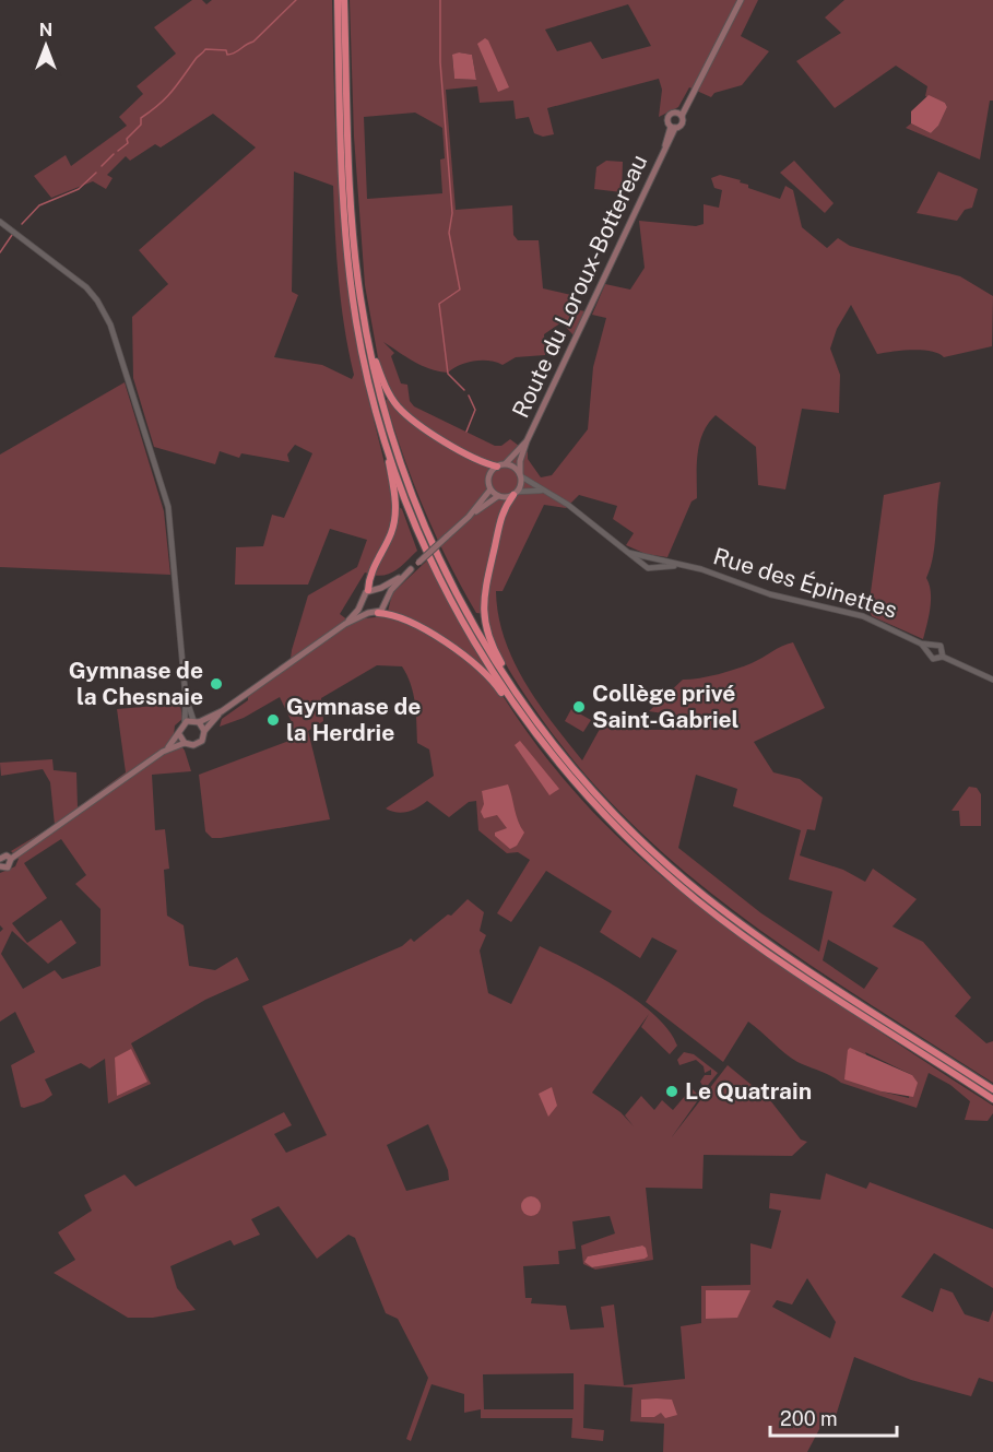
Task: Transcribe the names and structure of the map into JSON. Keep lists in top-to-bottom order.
{
  "streets": {
    "main road": ["Route du Loroux-Bottereau"],
    "street": ["Rue des Épinettes"]
  },
  "places": [
    "Gymnase de la Chesnaie",
    "Collège privé Saint-Gabriel",
    "Gymnase de la Herdrie",
    "Le Quatrain"
  ],
  "scale_bar": "200 m",
  "north": "top"
}
